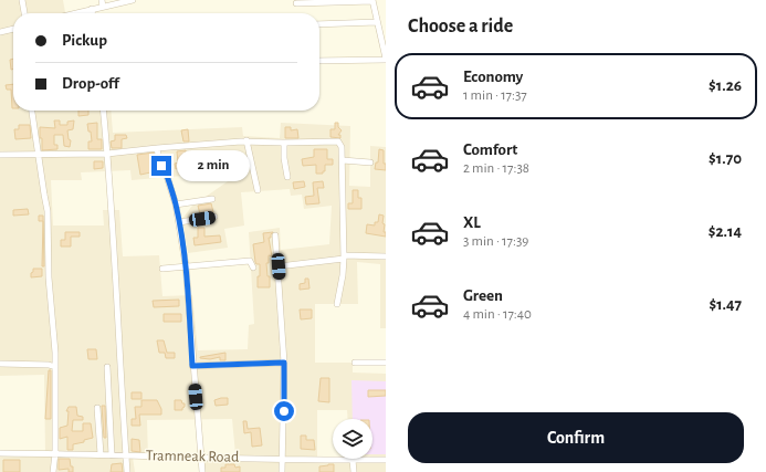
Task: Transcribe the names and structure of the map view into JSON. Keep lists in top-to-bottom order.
{
  "streets": {
    "street": ["Tramneak Road"]
  },
  "page": {
    "heading": "Choose a ride",
    "banner": ["Pickup", "Drop-off"],
    "list": [
      {
        "name": "Economy",
        "note": "1 min · 17:37",
        "value": "$1.26"
      },
      {
        "name": "Comfort",
        "note": "2 min · 17:38",
        "value": "$1.70"
      },
      {
        "name": "XL",
        "note": "3 min · 17:39",
        "value": "$2.14"
      },
      {
        "name": "Green",
        "note": "4 min · 17:40",
        "value": "$1.47"
      }
    ],
    "bubble": "2 min",
    "buttons": "Confirm"
  }
}
